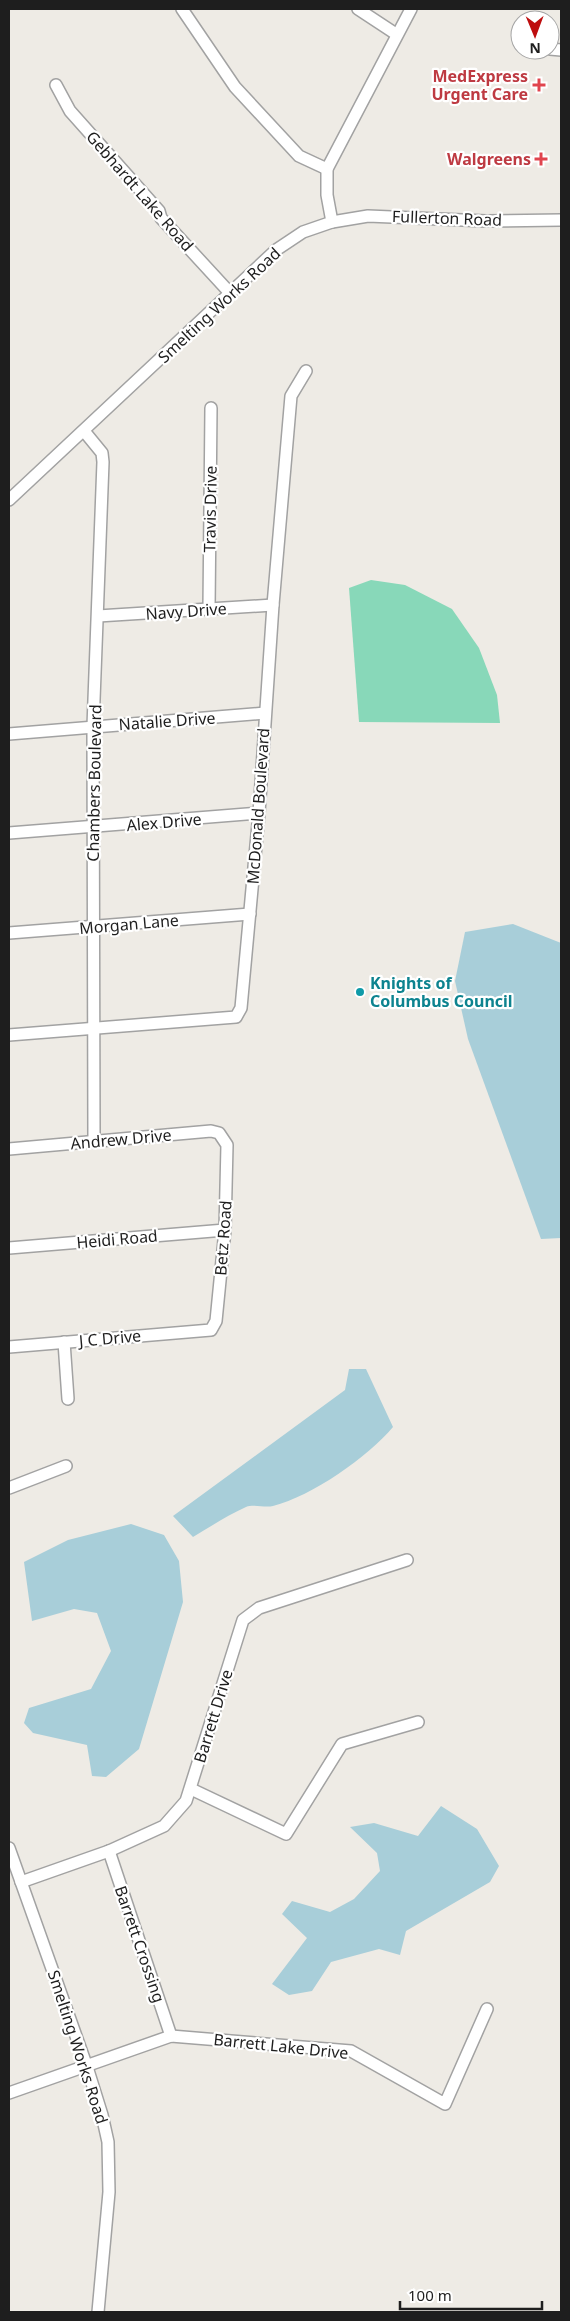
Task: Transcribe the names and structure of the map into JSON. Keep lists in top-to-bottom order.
{
  "streets": {
    "street": [
      "Gebhardt Lake Road",
      "Fullerton Road",
      "Smelting Works Road",
      "Travis Drive",
      "Navy Drive",
      "Natalie Drive",
      "Chambers Boulevard",
      "McDonald Boulevard",
      "Alex Drive",
      "Morgan Lane",
      "Andrew Drive",
      "Betz Road",
      "Heidi Road",
      "J C Drive",
      "Barrett Drive",
      "Barrett Crossing",
      "Barrett Lake Drive"
    ]
  },
  "crossings": [
    ["Gebhardt Lake Road", "Smelting Works Road"],
    ["Fullerton Road", "Smelting Works Road"],
    ["Smelting Works Road", "Chambers Boulevard"],
    ["Smelting Works Road", "Barrett Drive"],
    ["Smelting Works Road", "Barrett Lake Drive"],
    ["Travis Drive", "Navy Drive"],
    ["Navy Drive", "Chambers Boulevard"],
    ["Navy Drive", "McDonald Boulevard"],
    ["Natalie Drive", "Chambers Boulevard"],
    ["Natalie Drive", "McDonald Boulevard"],
    ["Chambers Boulevard", "McDonald Boulevard"],
    ["Chambers Boulevard", "Alex Drive"],
    ["Chambers Boulevard", "Morgan Lane"],
    ["Chambers Boulevard", "Andrew Drive"],
    ["McDonald Boulevard", "Alex Drive"],
    ["McDonald Boulevard", "Morgan Lane"],
    ["Andrew Drive", "Betz Road"],
    ["Betz Road", "Heidi Road"],
    ["Betz Road", "J C Drive"],
    ["Barrett Drive", "Barrett Crossing"],
    ["Barrett Crossing", "Barrett Lake Drive"]
  ],
  "places": {
    "health": ["MedExpress Urgent Care", "Walgreens"],
    "other": ["Knights of Columbus Council"]
  },
  "scale_bar": "100 m",
  "north": "bottom"
}
